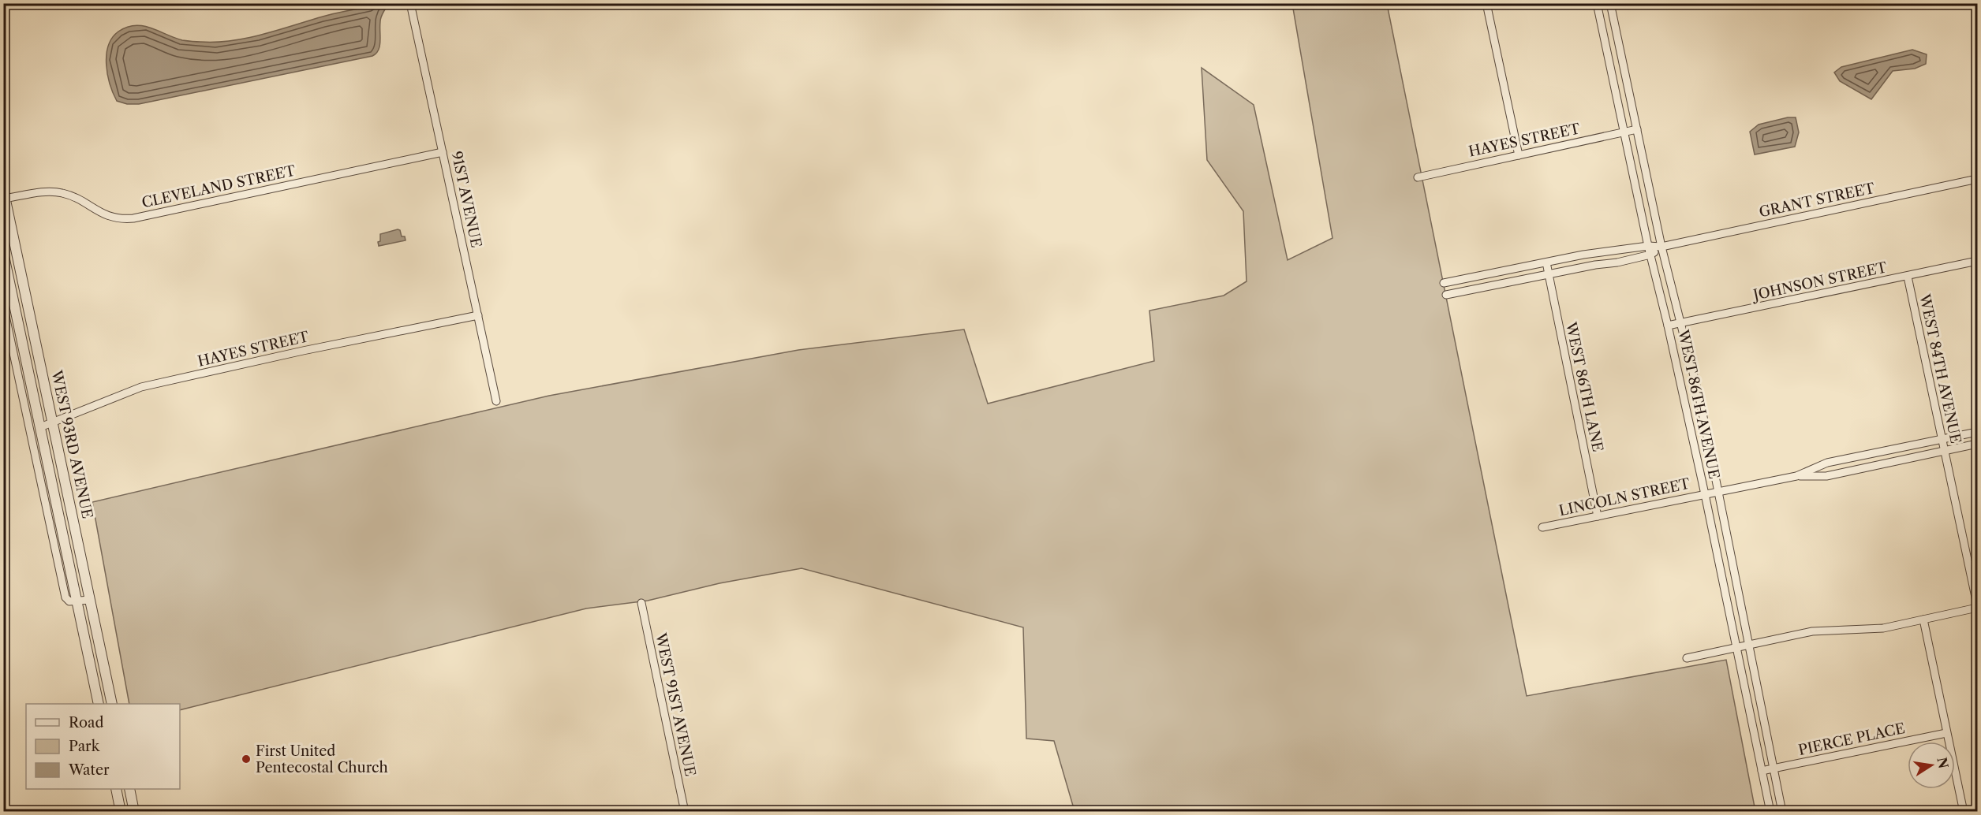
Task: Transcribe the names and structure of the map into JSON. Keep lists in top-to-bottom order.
{
  "streets": {
    "street": [
      "HAYES STREET",
      "CLEVELAND STREET",
      "91ST AVENUE",
      "GRANT STREET",
      "JOHNSON STREET",
      "WEST 84TH AVENUE",
      "WEST 86TH LANE",
      "WEST 86TH AVENUE",
      "WEST 93RD AVENUE",
      "LINCOLN STREET",
      "WEST 91ST AVENUE",
      "PIERCE PLACE"
    ]
  },
  "crossings": [
    ["HAYES STREET", "91ST AVENUE"],
    ["HAYES STREET", "WEST 86TH AVENUE"],
    ["HAYES STREET", "WEST 93RD AVENUE"],
    ["CLEVELAND STREET", "91ST AVENUE"],
    ["CLEVELAND STREET", "WEST 93RD AVENUE"],
    ["GRANT STREET", "WEST 86TH LANE"],
    ["GRANT STREET", "WEST 86TH AVENUE"],
    ["JOHNSON STREET", "WEST 84TH AVENUE"],
    ["JOHNSON STREET", "WEST 86TH AVENUE"],
    ["WEST 84TH AVENUE", "LINCOLN STREET"],
    ["WEST 86TH LANE", "LINCOLN STREET"],
    ["WEST 86TH AVENUE", "LINCOLN STREET"],
    ["WEST 86TH AVENUE", "PIERCE PLACE"]
  ],
  "places": ["First United Pentecostal Church"],
  "legend": ["Road", "Park", "Water"],
  "north": "right"
}
